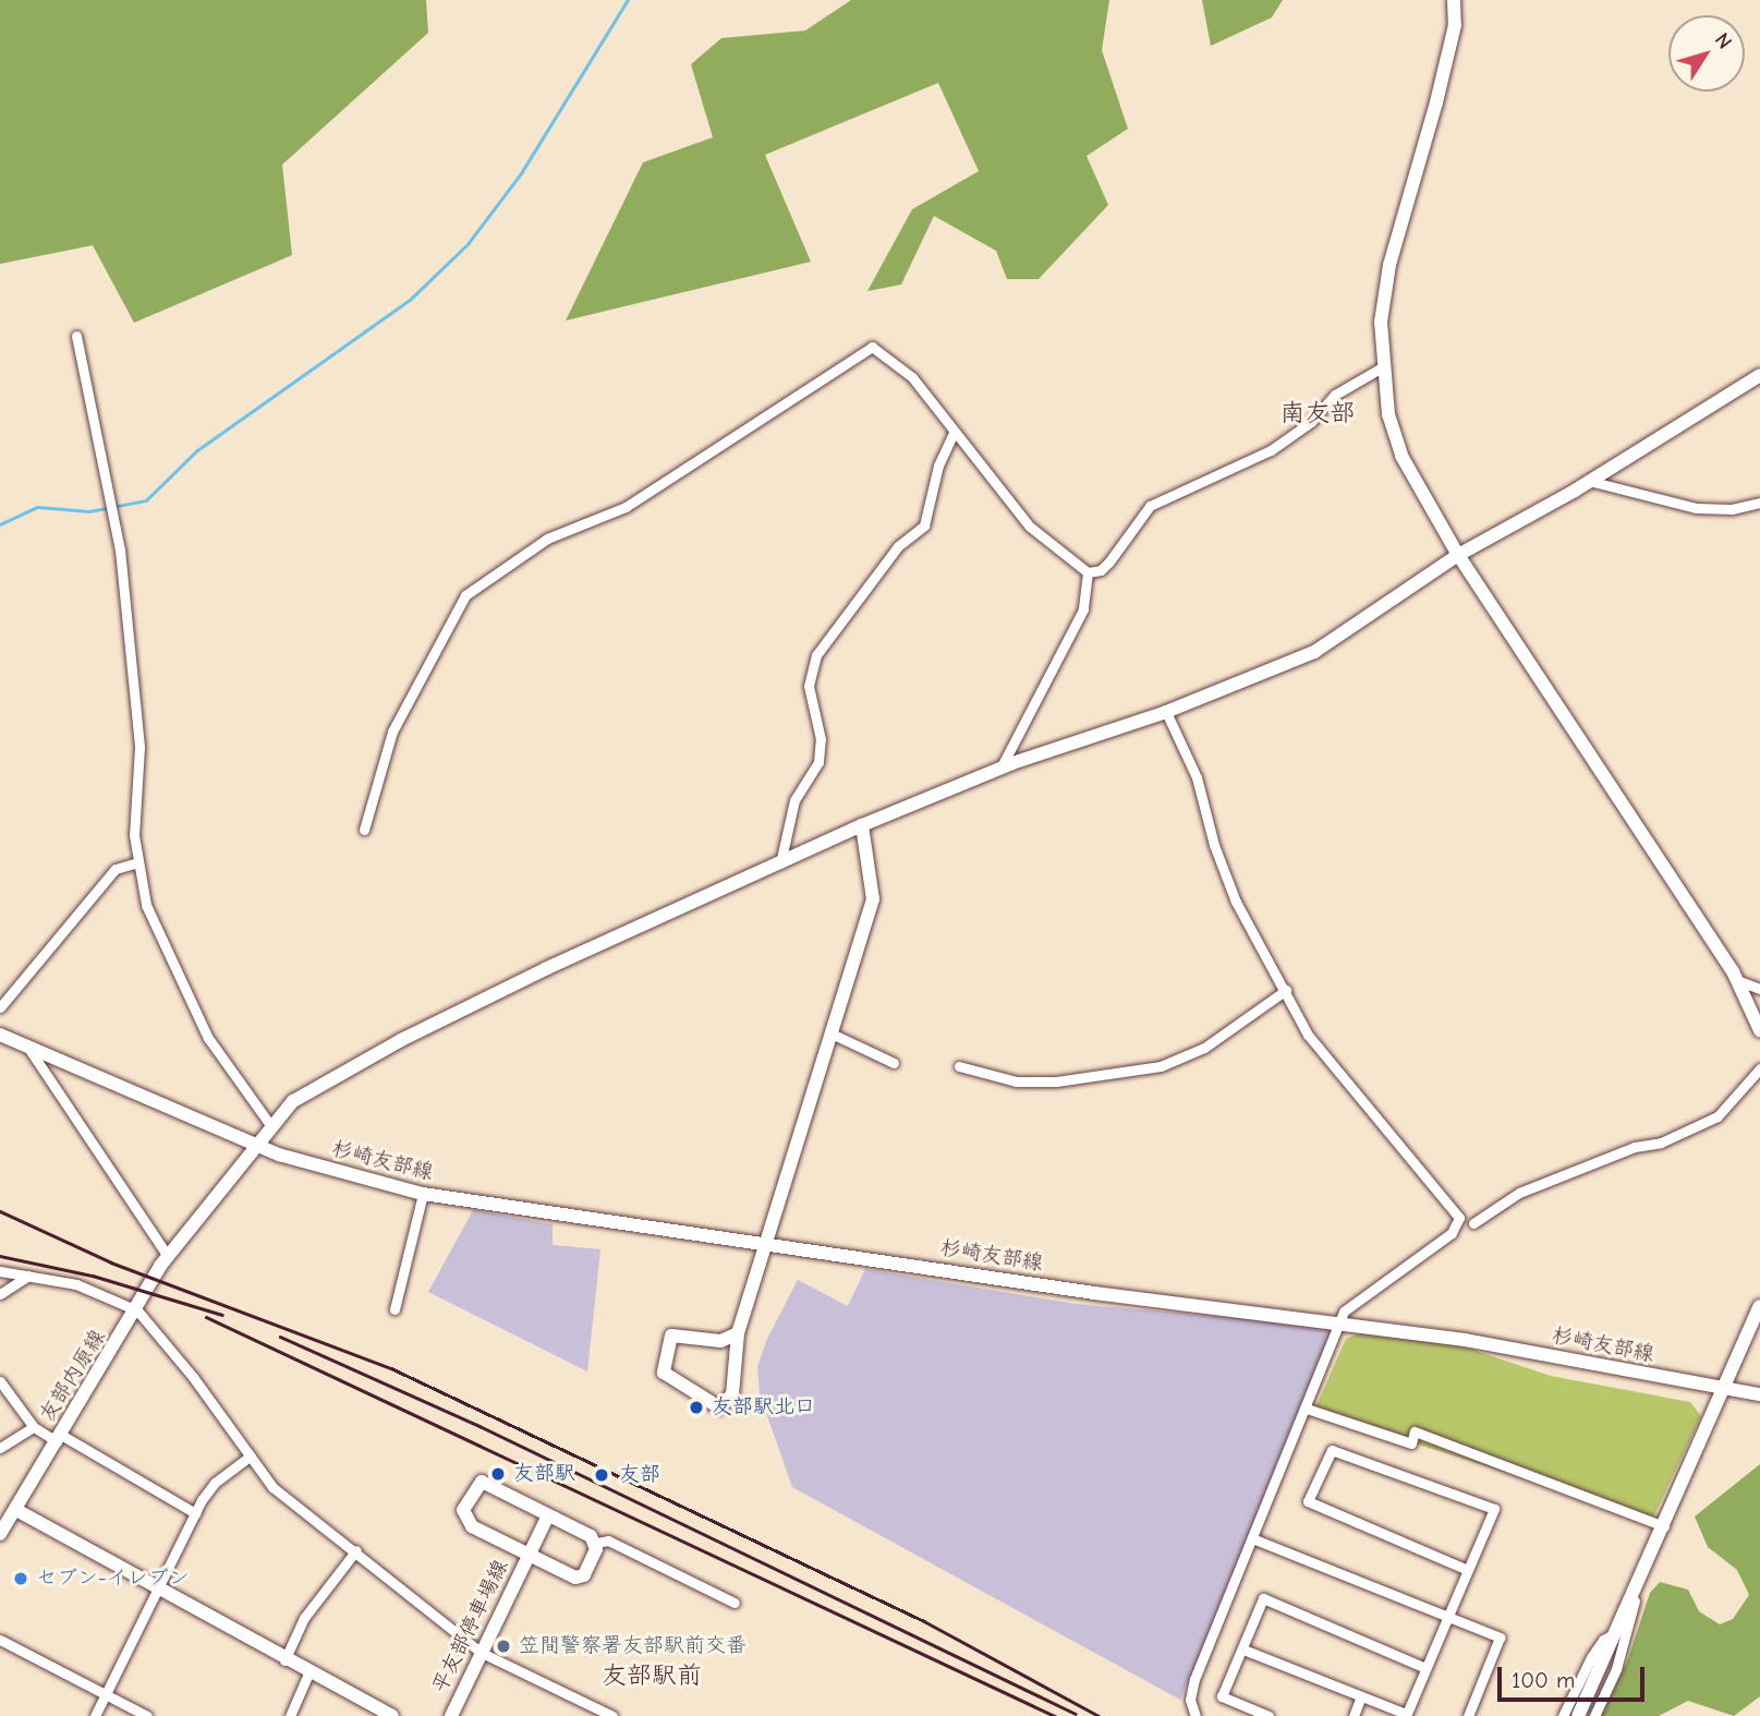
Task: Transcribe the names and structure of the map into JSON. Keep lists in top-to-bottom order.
{
  "streets": {
    "street": ["杉崎友部線", "友部内原線", "平友部停車場線"]
  },
  "crossings": [
    ["杉崎友部線", "友部内原線"]
  ],
  "districts": ["南友部", "友部駅前"],
  "places": [
    "友部駅北口",
    "友部駅",
    "友部",
    "セブン-イレブン",
    "笠間警察署友部駅前交番"
  ],
  "scale_bar": "100 m",
  "north": "top right"
}
